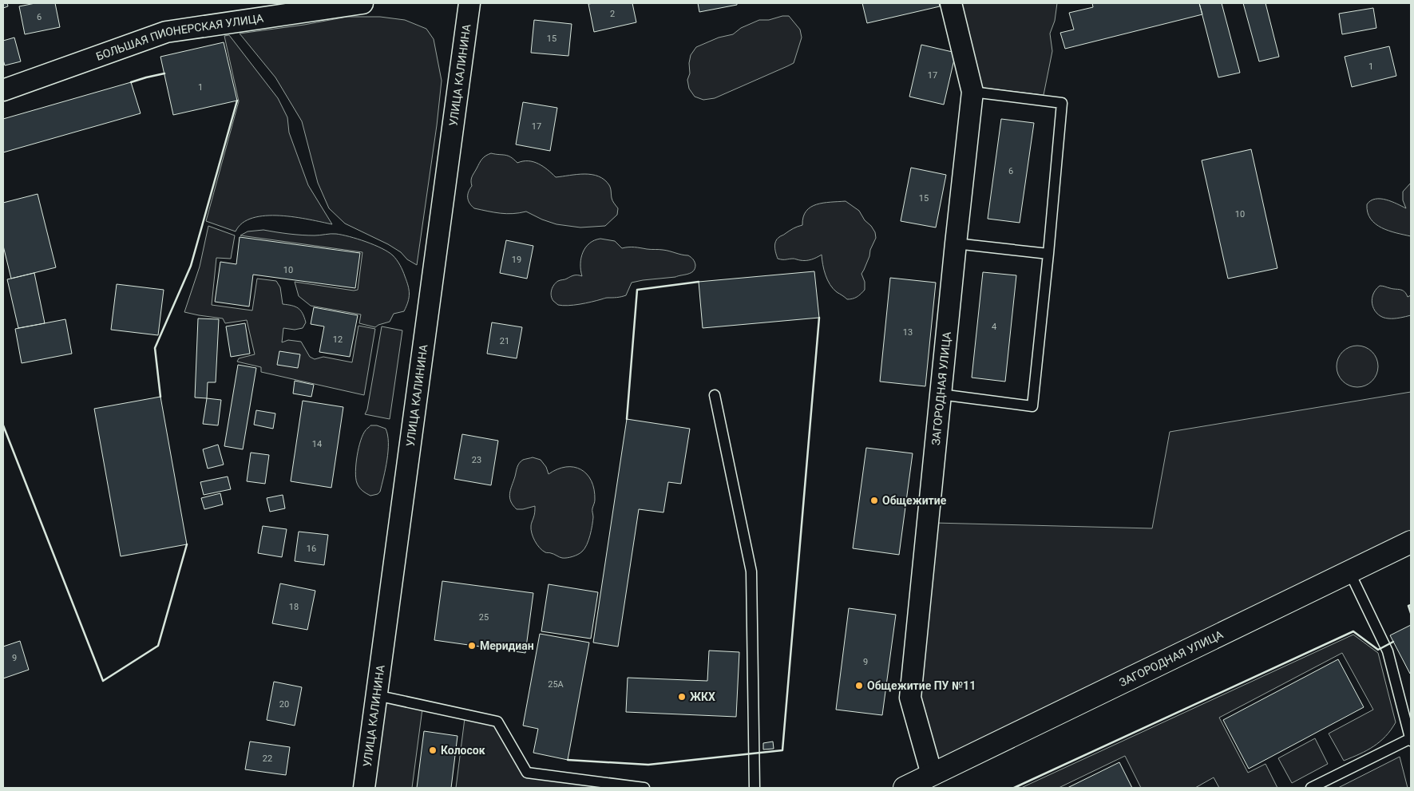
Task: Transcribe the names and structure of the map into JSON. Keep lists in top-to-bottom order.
{
  "streets": {
    "highway": ["ЗАГОРОДНАЯ УЛИЦА"],
    "street": ["БОЛЬШАЯ ПИОНЕРСКАЯ УЛИЦА", "УЛИЦА КАЛИНИНА"]
  },
  "places": [
    "Общежитие",
    "Меридиан",
    "Общежитие ПУ №11",
    "ЖКХ",
    "Колосок"
  ],
  "house_numbers": [
    "2",
    "6",
    "15",
    "1",
    "17",
    "1",
    "17",
    "6",
    "15",
    "10",
    "19",
    "10",
    "4",
    "13",
    "12",
    "21",
    "14",
    "23",
    "16",
    "18",
    "25",
    "9",
    "9",
    "25А",
    "20",
    "22"
  ]
}
